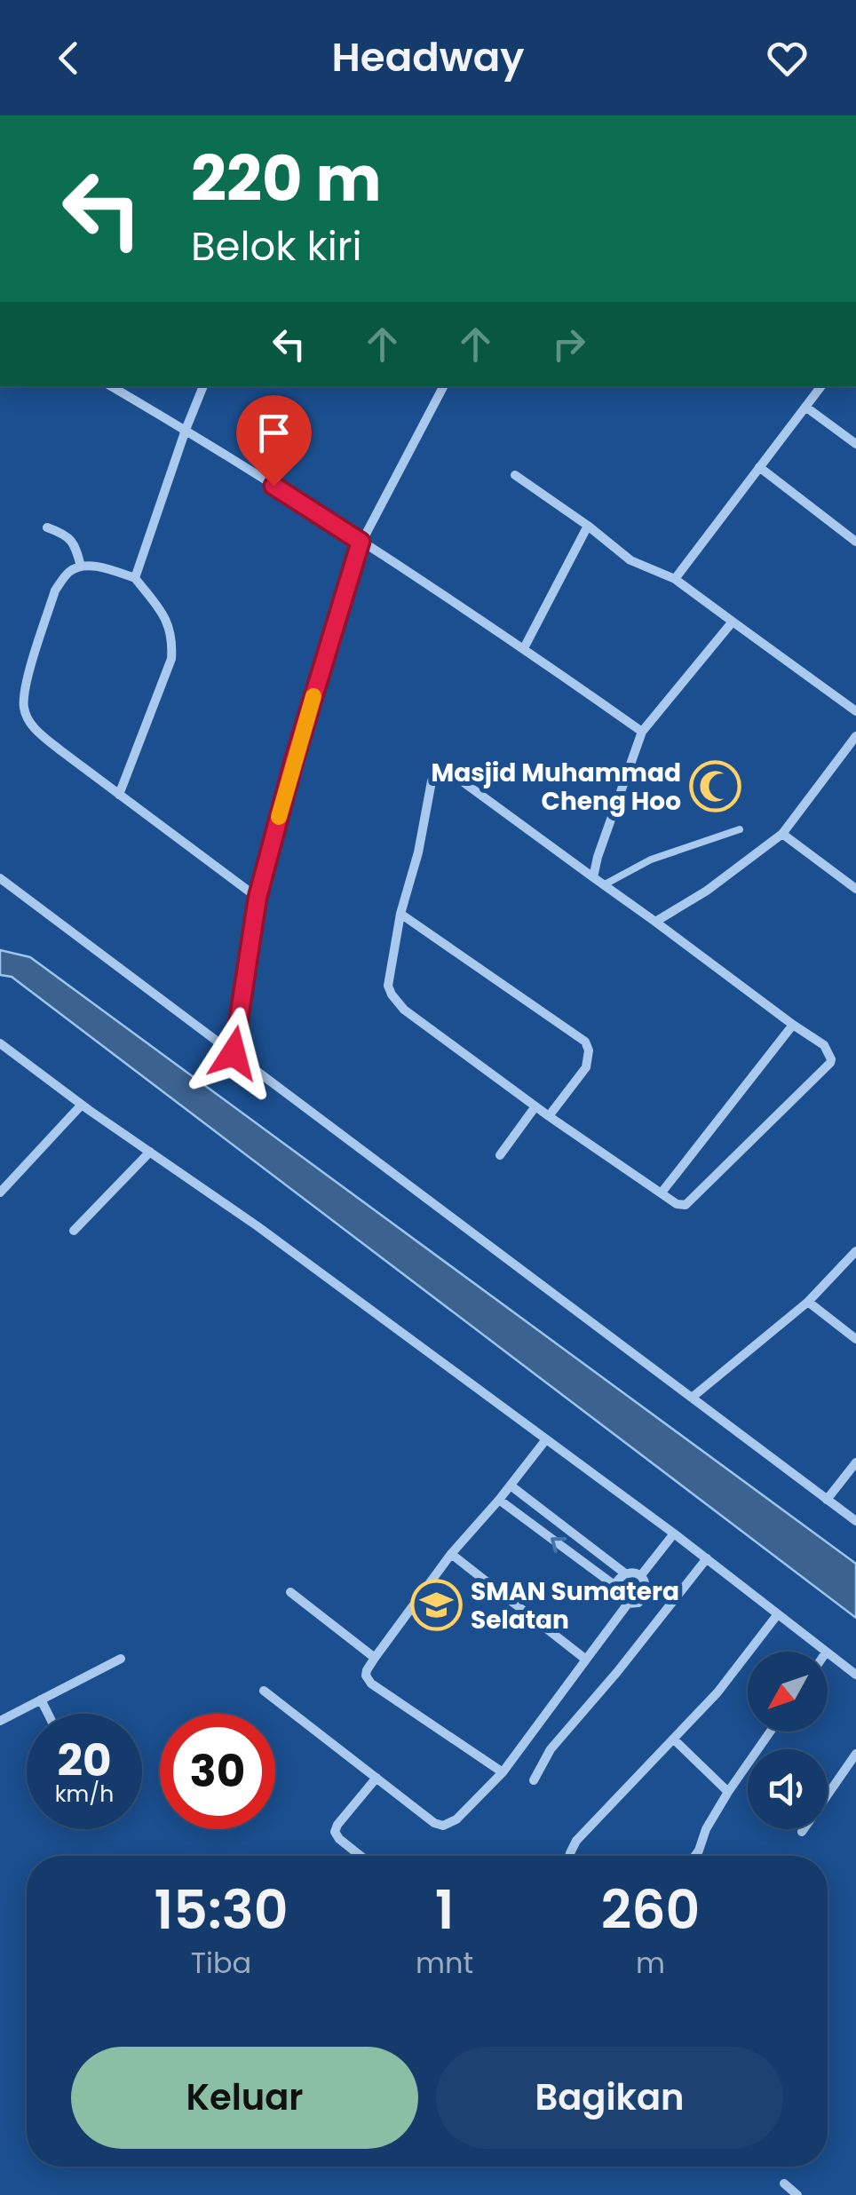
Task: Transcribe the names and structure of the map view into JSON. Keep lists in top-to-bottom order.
{
  "places": {
    "mosque": ["Masjid Muhammad Cheng Hoo"],
    "school or university": ["SMAN Sumatera Selatan"]
  },
  "north": "bottom left",
  "page": {
    "header": "Headway",
    "turn": ["220 m", "Belok kiri"],
    "speed": "20 km/h",
    "limit": "30",
    "eta": [
      "15:30",
      "Tiba",
      "1",
      "mnt",
      "260",
      "m"
    ],
    "buttons": ["Keluar", "Bagikan"]
  }
}
